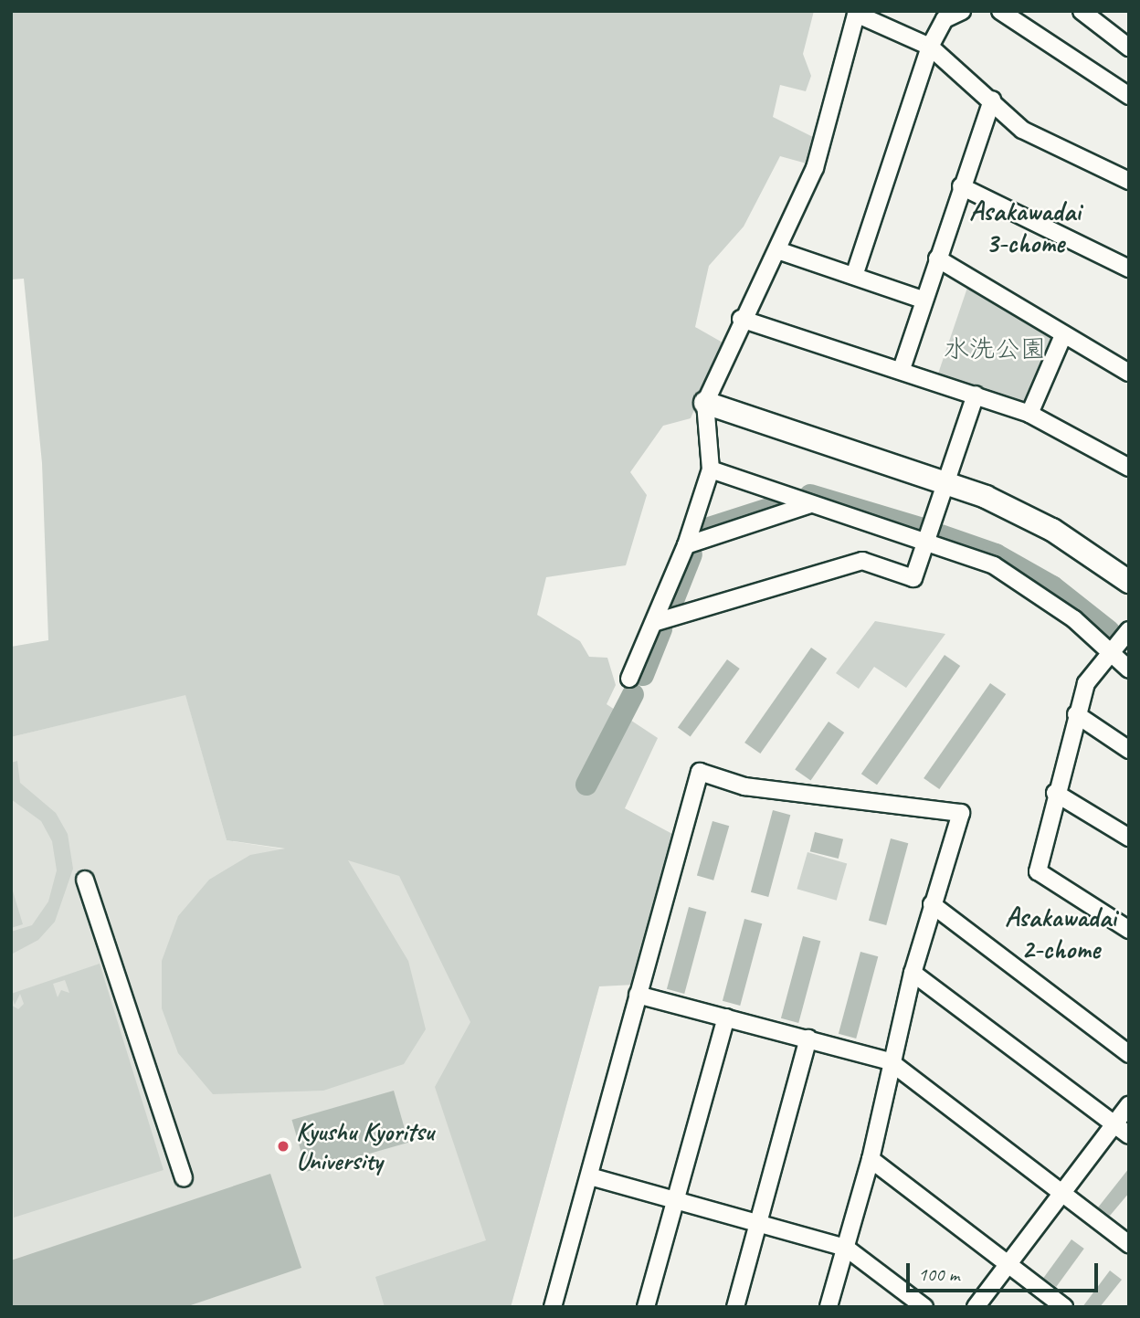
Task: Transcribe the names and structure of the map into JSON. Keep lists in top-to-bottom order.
{
  "districts": ["Asakawadai 3-chome", "Asakawadai 2-chome"],
  "parks": ["水洗公園"],
  "places": ["Kyushu Kyoritsu University"],
  "scale_bar": "100 m"
}
